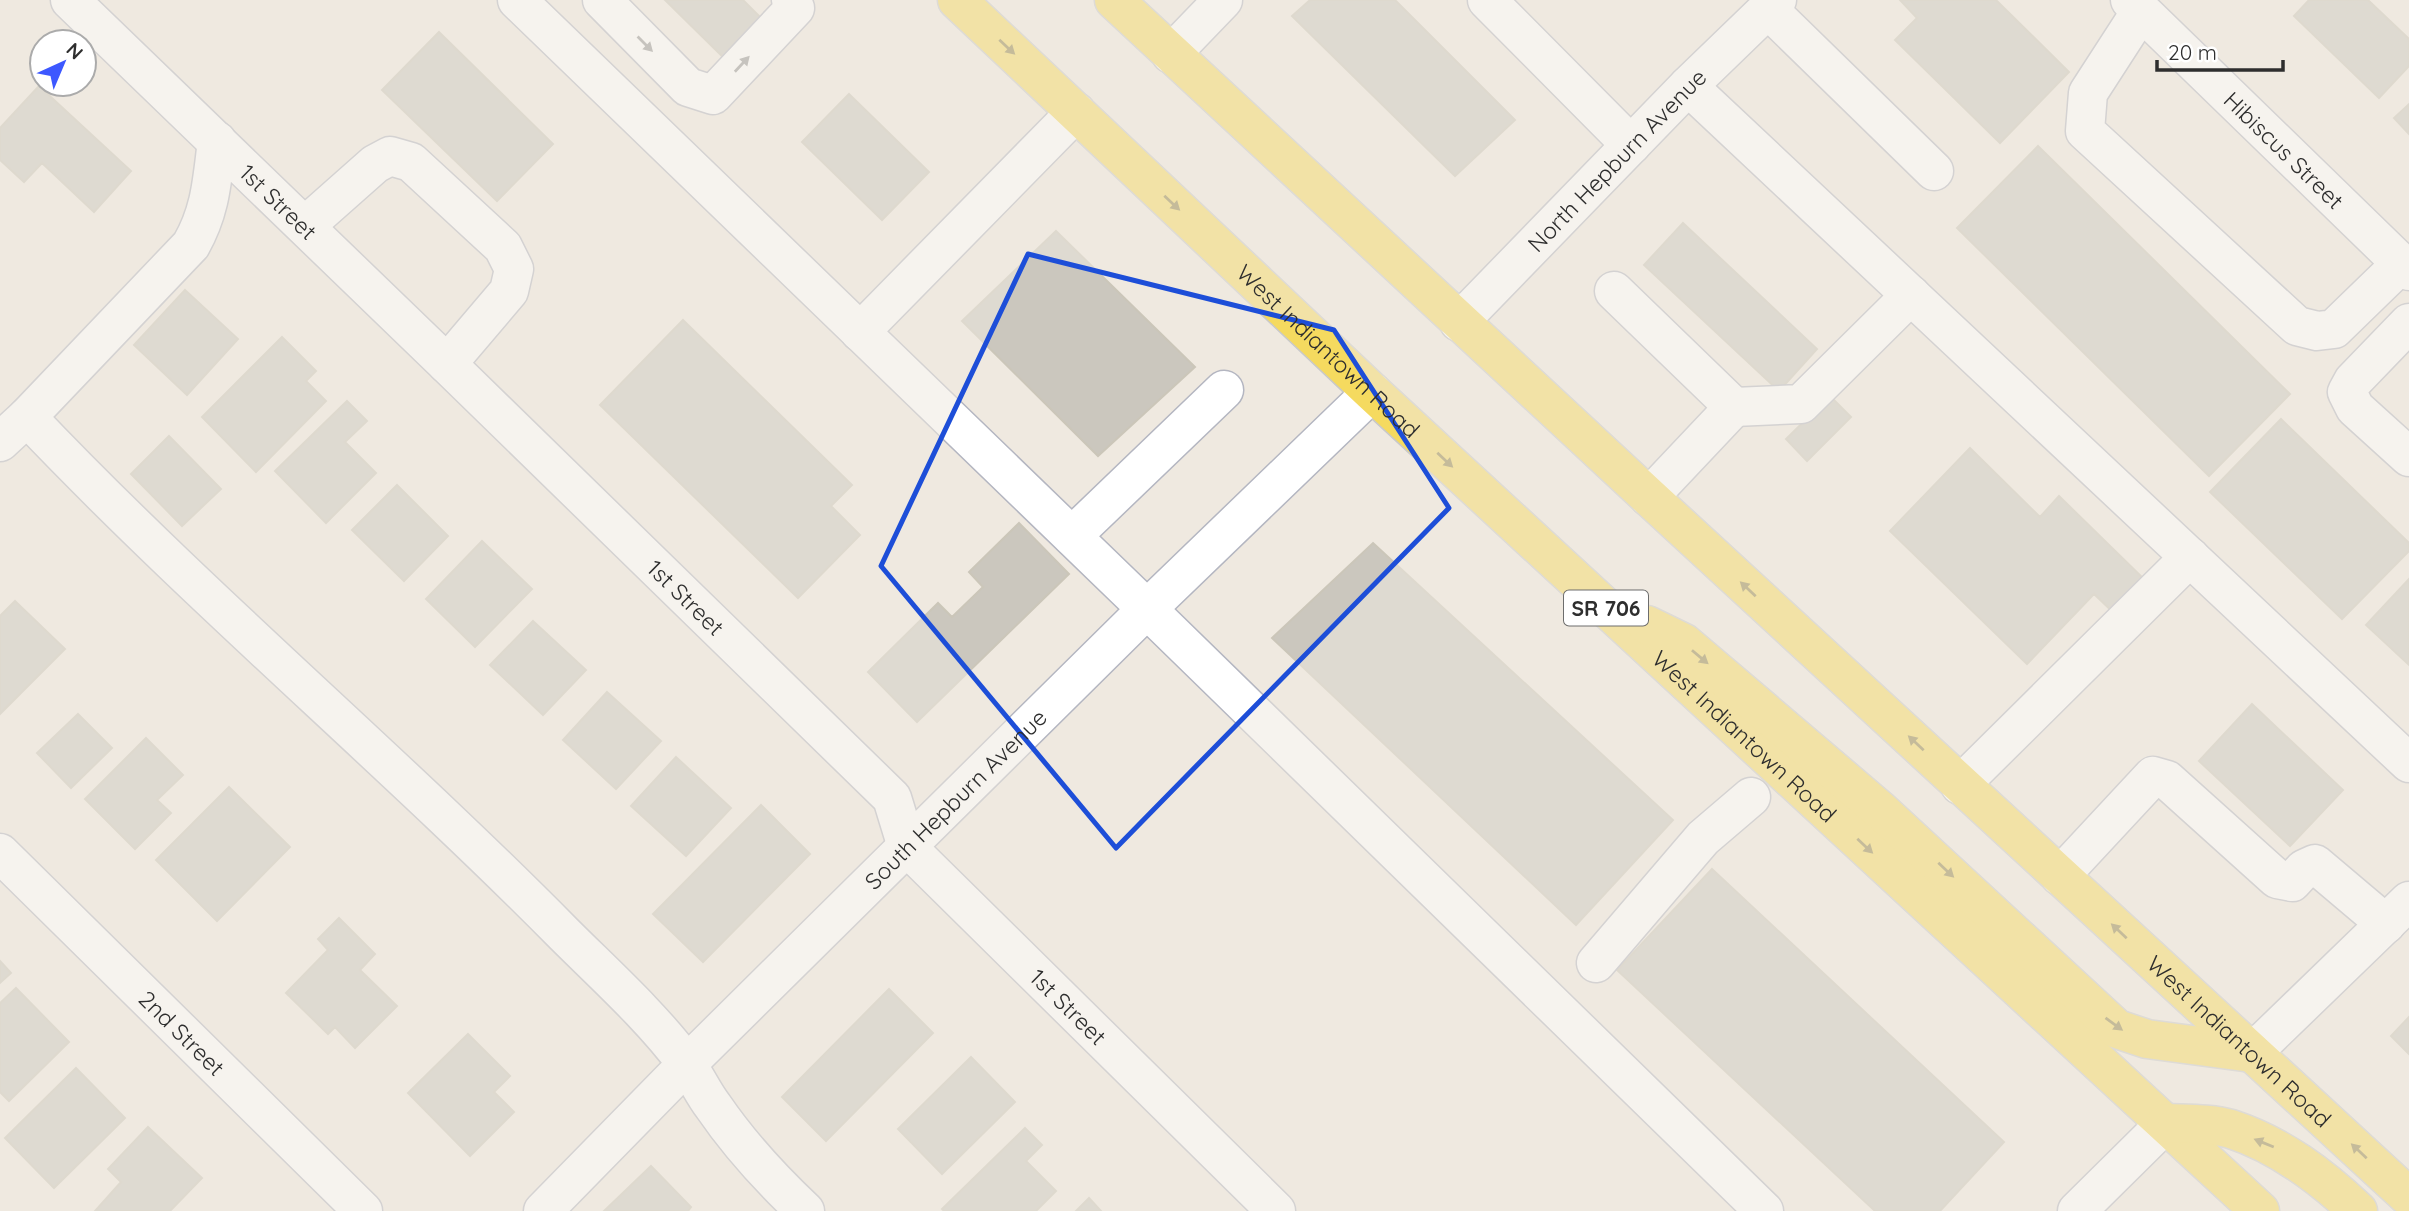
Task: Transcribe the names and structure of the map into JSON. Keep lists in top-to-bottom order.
{
  "streets": {
    "main road": ["West Indiantown Road", "SR 706"],
    "street": [
      "Hibiscus Street",
      "North Hepburn Avenue",
      "1st Street",
      "South Hepburn Avenue",
      "2nd Street"
    ]
  },
  "crossings": [
    ["North Hepburn Avenue", "West Indiantown Road"],
    ["1st Street", "South Hepburn Avenue"],
    ["West Indiantown Road", "South Hepburn Avenue"]
  ],
  "scale_bar": "20 m",
  "north": "top right"
}
